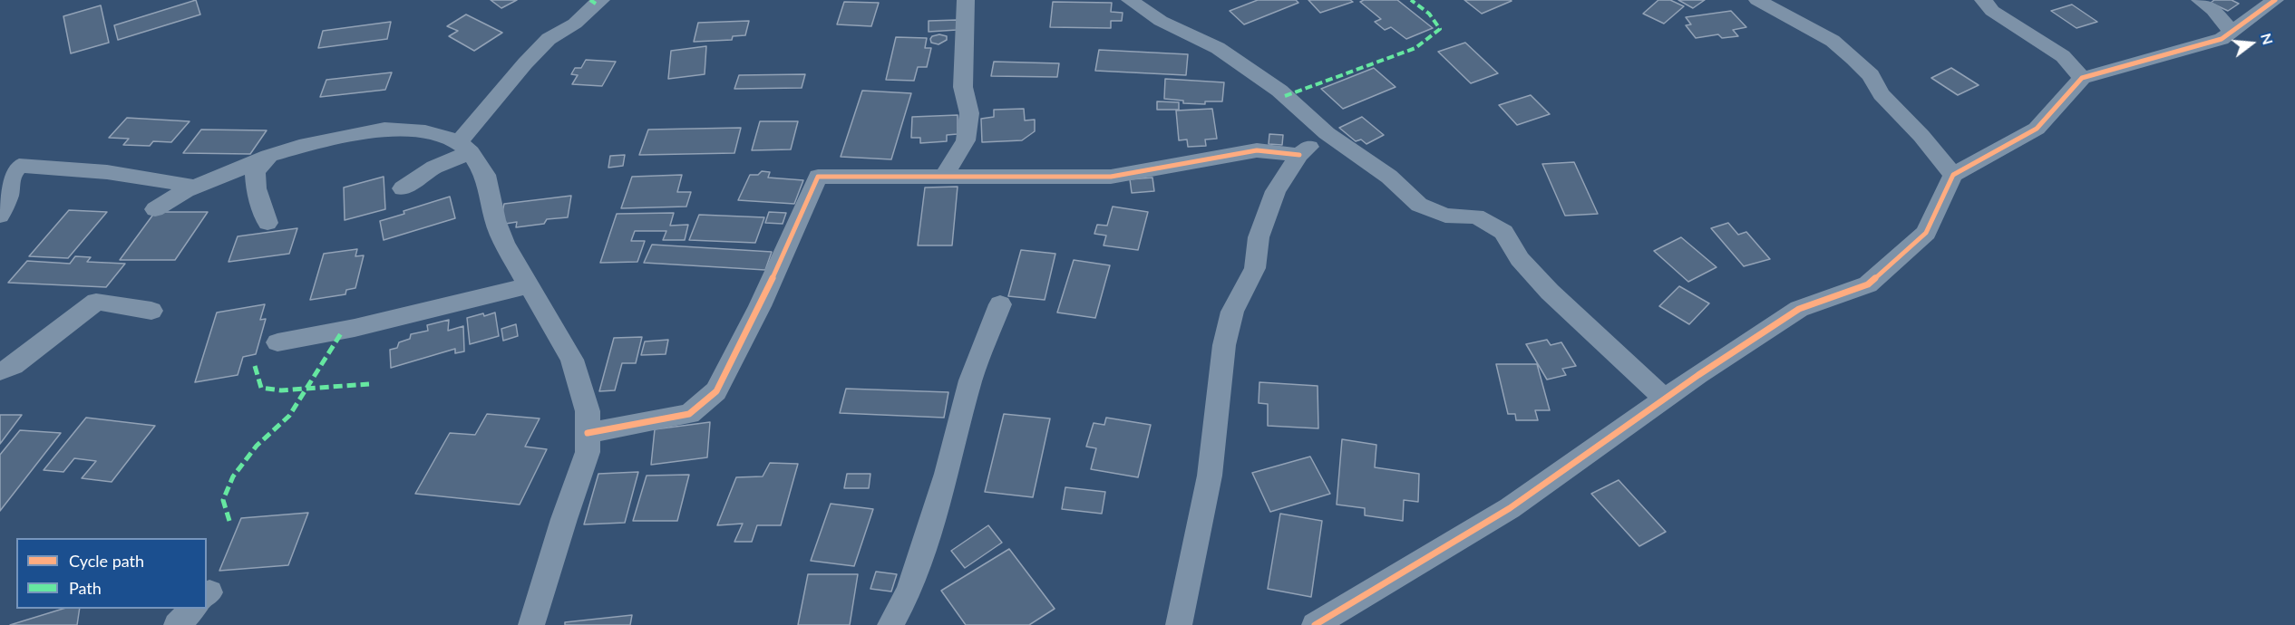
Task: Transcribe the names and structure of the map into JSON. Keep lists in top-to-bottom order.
{
  "legend": ["Cycle path", "Path"],
  "north": "right"
}
